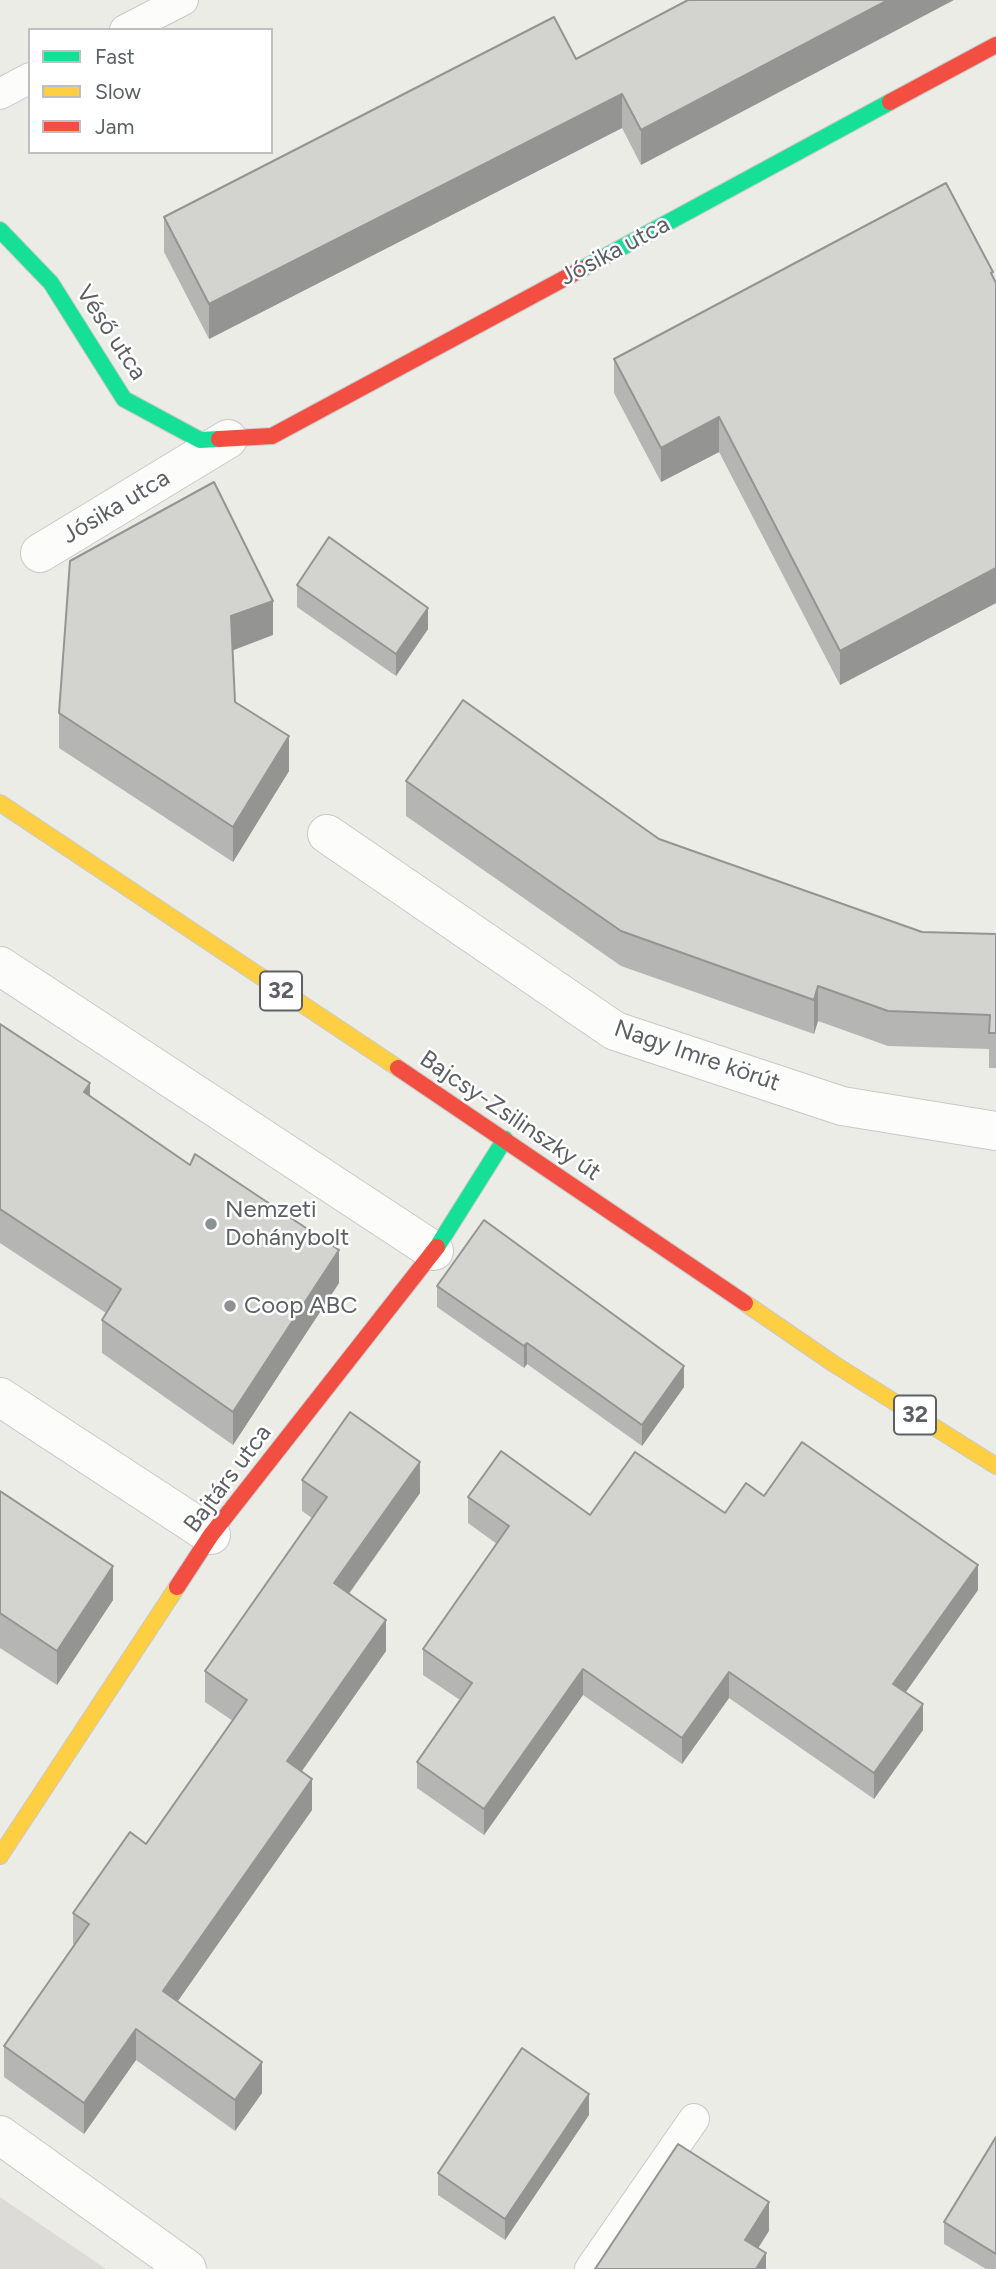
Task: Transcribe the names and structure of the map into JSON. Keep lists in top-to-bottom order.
{
  "streets": {
    "street": [
      "Jósika utca",
      "Véső utca",
      "32",
      "Nagy Imre körút",
      "Bajcsy-Zsilinszky út",
      "Bajtárs utca"
    ]
  },
  "crossings": [
    ["Jósika utca", "Véső utca"],
    ["Bajcsy-Zsilinszky út", "Bajtárs utca"]
  ],
  "places": ["Nemzeti Dohánybolt", "Coop ABC"],
  "legend": ["Fast", "Slow", "Jam"]
}
